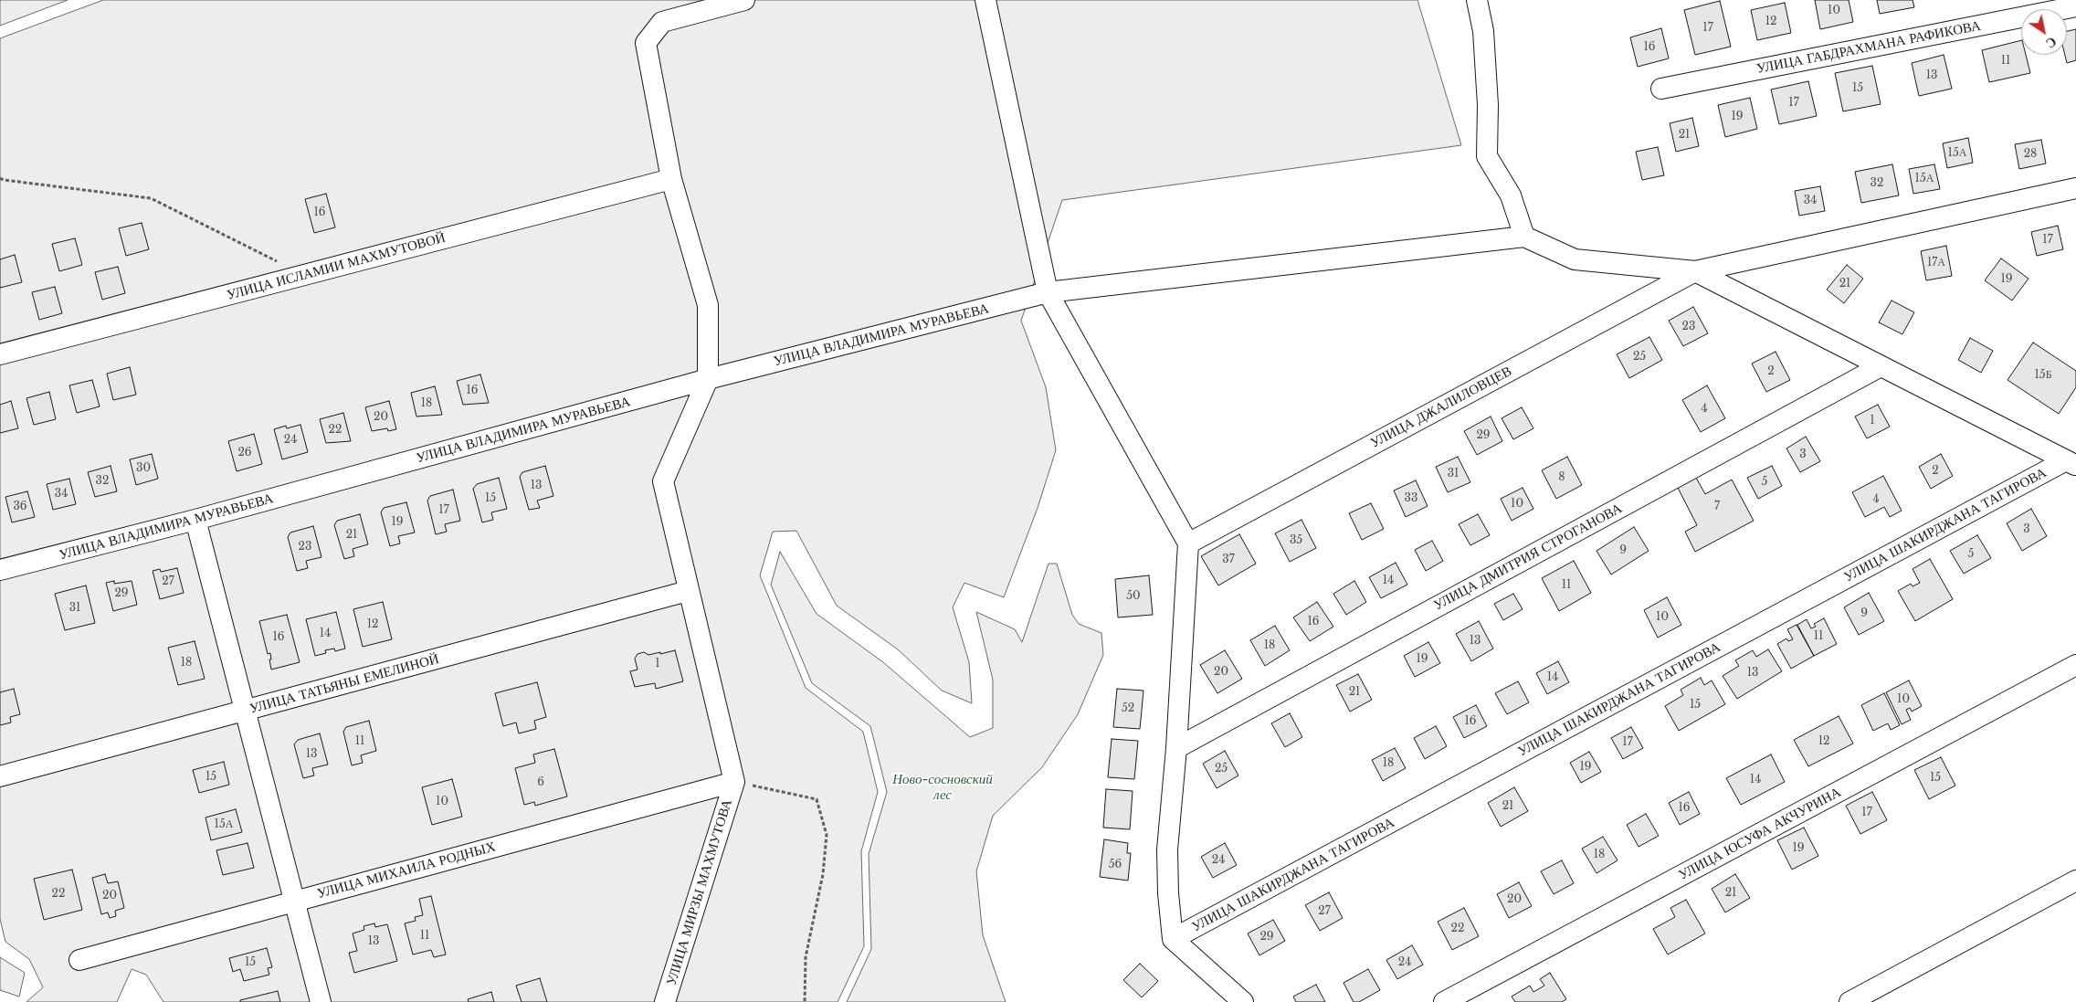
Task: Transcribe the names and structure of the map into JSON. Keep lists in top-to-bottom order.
{
  "streets": {
    "street": [
      "УЛИЦА ГАБДРАХМАНА РАФИКОВА",
      "УЛИЦА ИСЛАМИИ МАХМУТОВОЙ",
      "УЛИЦА ВЛАДИМИРА МУРАВЬЕВА",
      "УЛИЦА ДЖАЛИЛОВЦЕВ",
      "УЛИЦА ШАКИРДЖАНА ТАГИРОВА",
      "УЛИЦА ДМИТРИЯ СТРОГАНОВА",
      "УЛИЦА ТАТЬЯНЫ ЕМЕЛИНОЙ",
      "УЛИЦА ЮСУФА АКЧУРИНА",
      "УЛИЦА МИХАИЛА РОДНЫХ",
      "УЛИЦА МИРЗЫ МАХМУТОВА"
    ]
  },
  "crossings": [
    ["УЛИЦА МИХАИЛА РОДНЫХ", "УЛИЦА МИРЗЫ МАХМУТОВА"]
  ],
  "parks": ["Ново-сосновский лес"],
  "house_numbers": [
    "10",
    "12",
    "17",
    "16",
    "11",
    "13",
    "15",
    "17",
    "19",
    "21",
    "15А",
    "28",
    "15А",
    "32",
    "34",
    "16",
    "17",
    "17А",
    "19",
    "21",
    "23",
    "25",
    "2",
    "15Б",
    "16",
    "18",
    "4",
    "20",
    "1",
    "22",
    "29",
    "24",
    "26",
    "3",
    "30",
    "2",
    "31",
    "8",
    "32",
    "5",
    "13",
    "34",
    "15",
    "33",
    "4",
    "10",
    "36",
    "7",
    "17",
    "19",
    "3",
    "21",
    "35",
    "23",
    "9",
    "5",
    "37",
    "14",
    "27",
    "11",
    "29",
    "50",
    "31",
    "9",
    "10",
    "16",
    "12",
    "14",
    "11",
    "16",
    "13",
    "18",
    "19",
    "18",
    "1",
    "20",
    "13",
    "14",
    "21",
    "10",
    "15",
    "52",
    "16",
    "11",
    "12",
    "17",
    "13",
    "18",
    "19",
    "25",
    "15",
    "15",
    "14",
    "6",
    "10",
    "21",
    "16",
    "17",
    "15А",
    "19",
    "18",
    "24",
    "56",
    "21",
    "22",
    "20",
    "20",
    "27",
    "22",
    "11",
    "29",
    "13",
    "15",
    "24"
  ],
  "north": "bottom right"
}
